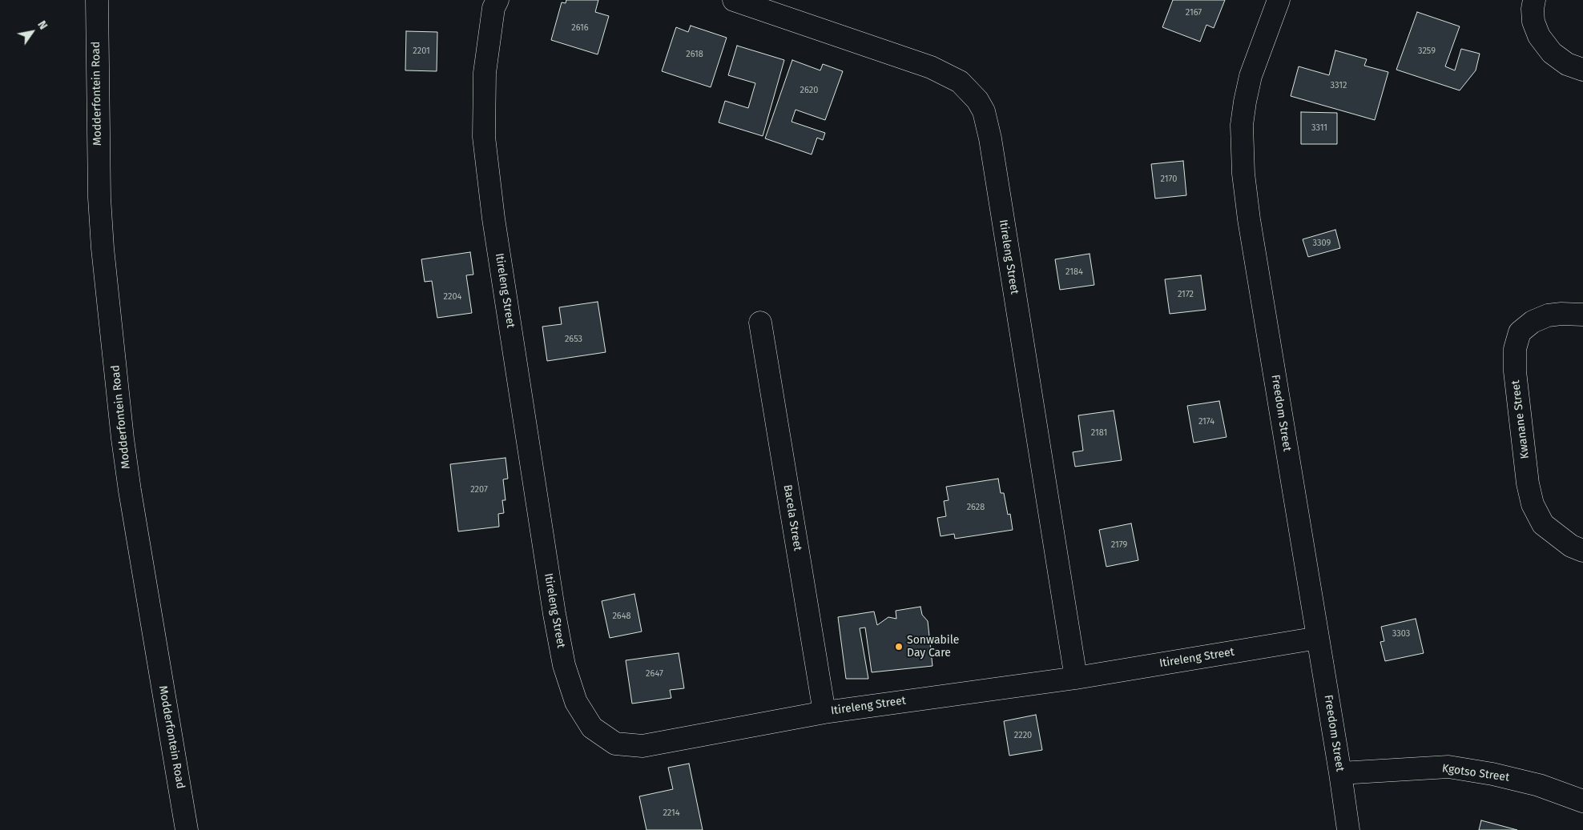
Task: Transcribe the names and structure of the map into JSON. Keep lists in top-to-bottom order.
{
  "streets": {
    "street": [
      "Modderfontein Road",
      "Itireleng Street",
      "Freedom Street",
      "Kwanane Street",
      "Bacela Street",
      "Kgotso Street"
    ]
  },
  "crossings": [
    ["Itireleng Street", "Freedom Street"],
    ["Itireleng Street", "Bacela Street"],
    ["Freedom Street", "Kgotso Street"]
  ],
  "places": ["Sonwabile Day Care"],
  "house_numbers": [
    "2167",
    "2616",
    "2201",
    "3259",
    "2618",
    "3312",
    "2620",
    "3311",
    "2170",
    "3309",
    "2184",
    "2172",
    "2204",
    "2653",
    "2174",
    "2181",
    "2207",
    "2628",
    "2179",
    "2648",
    "3303",
    "2647",
    "2220",
    "2214"
  ],
  "north": "top right"
}
